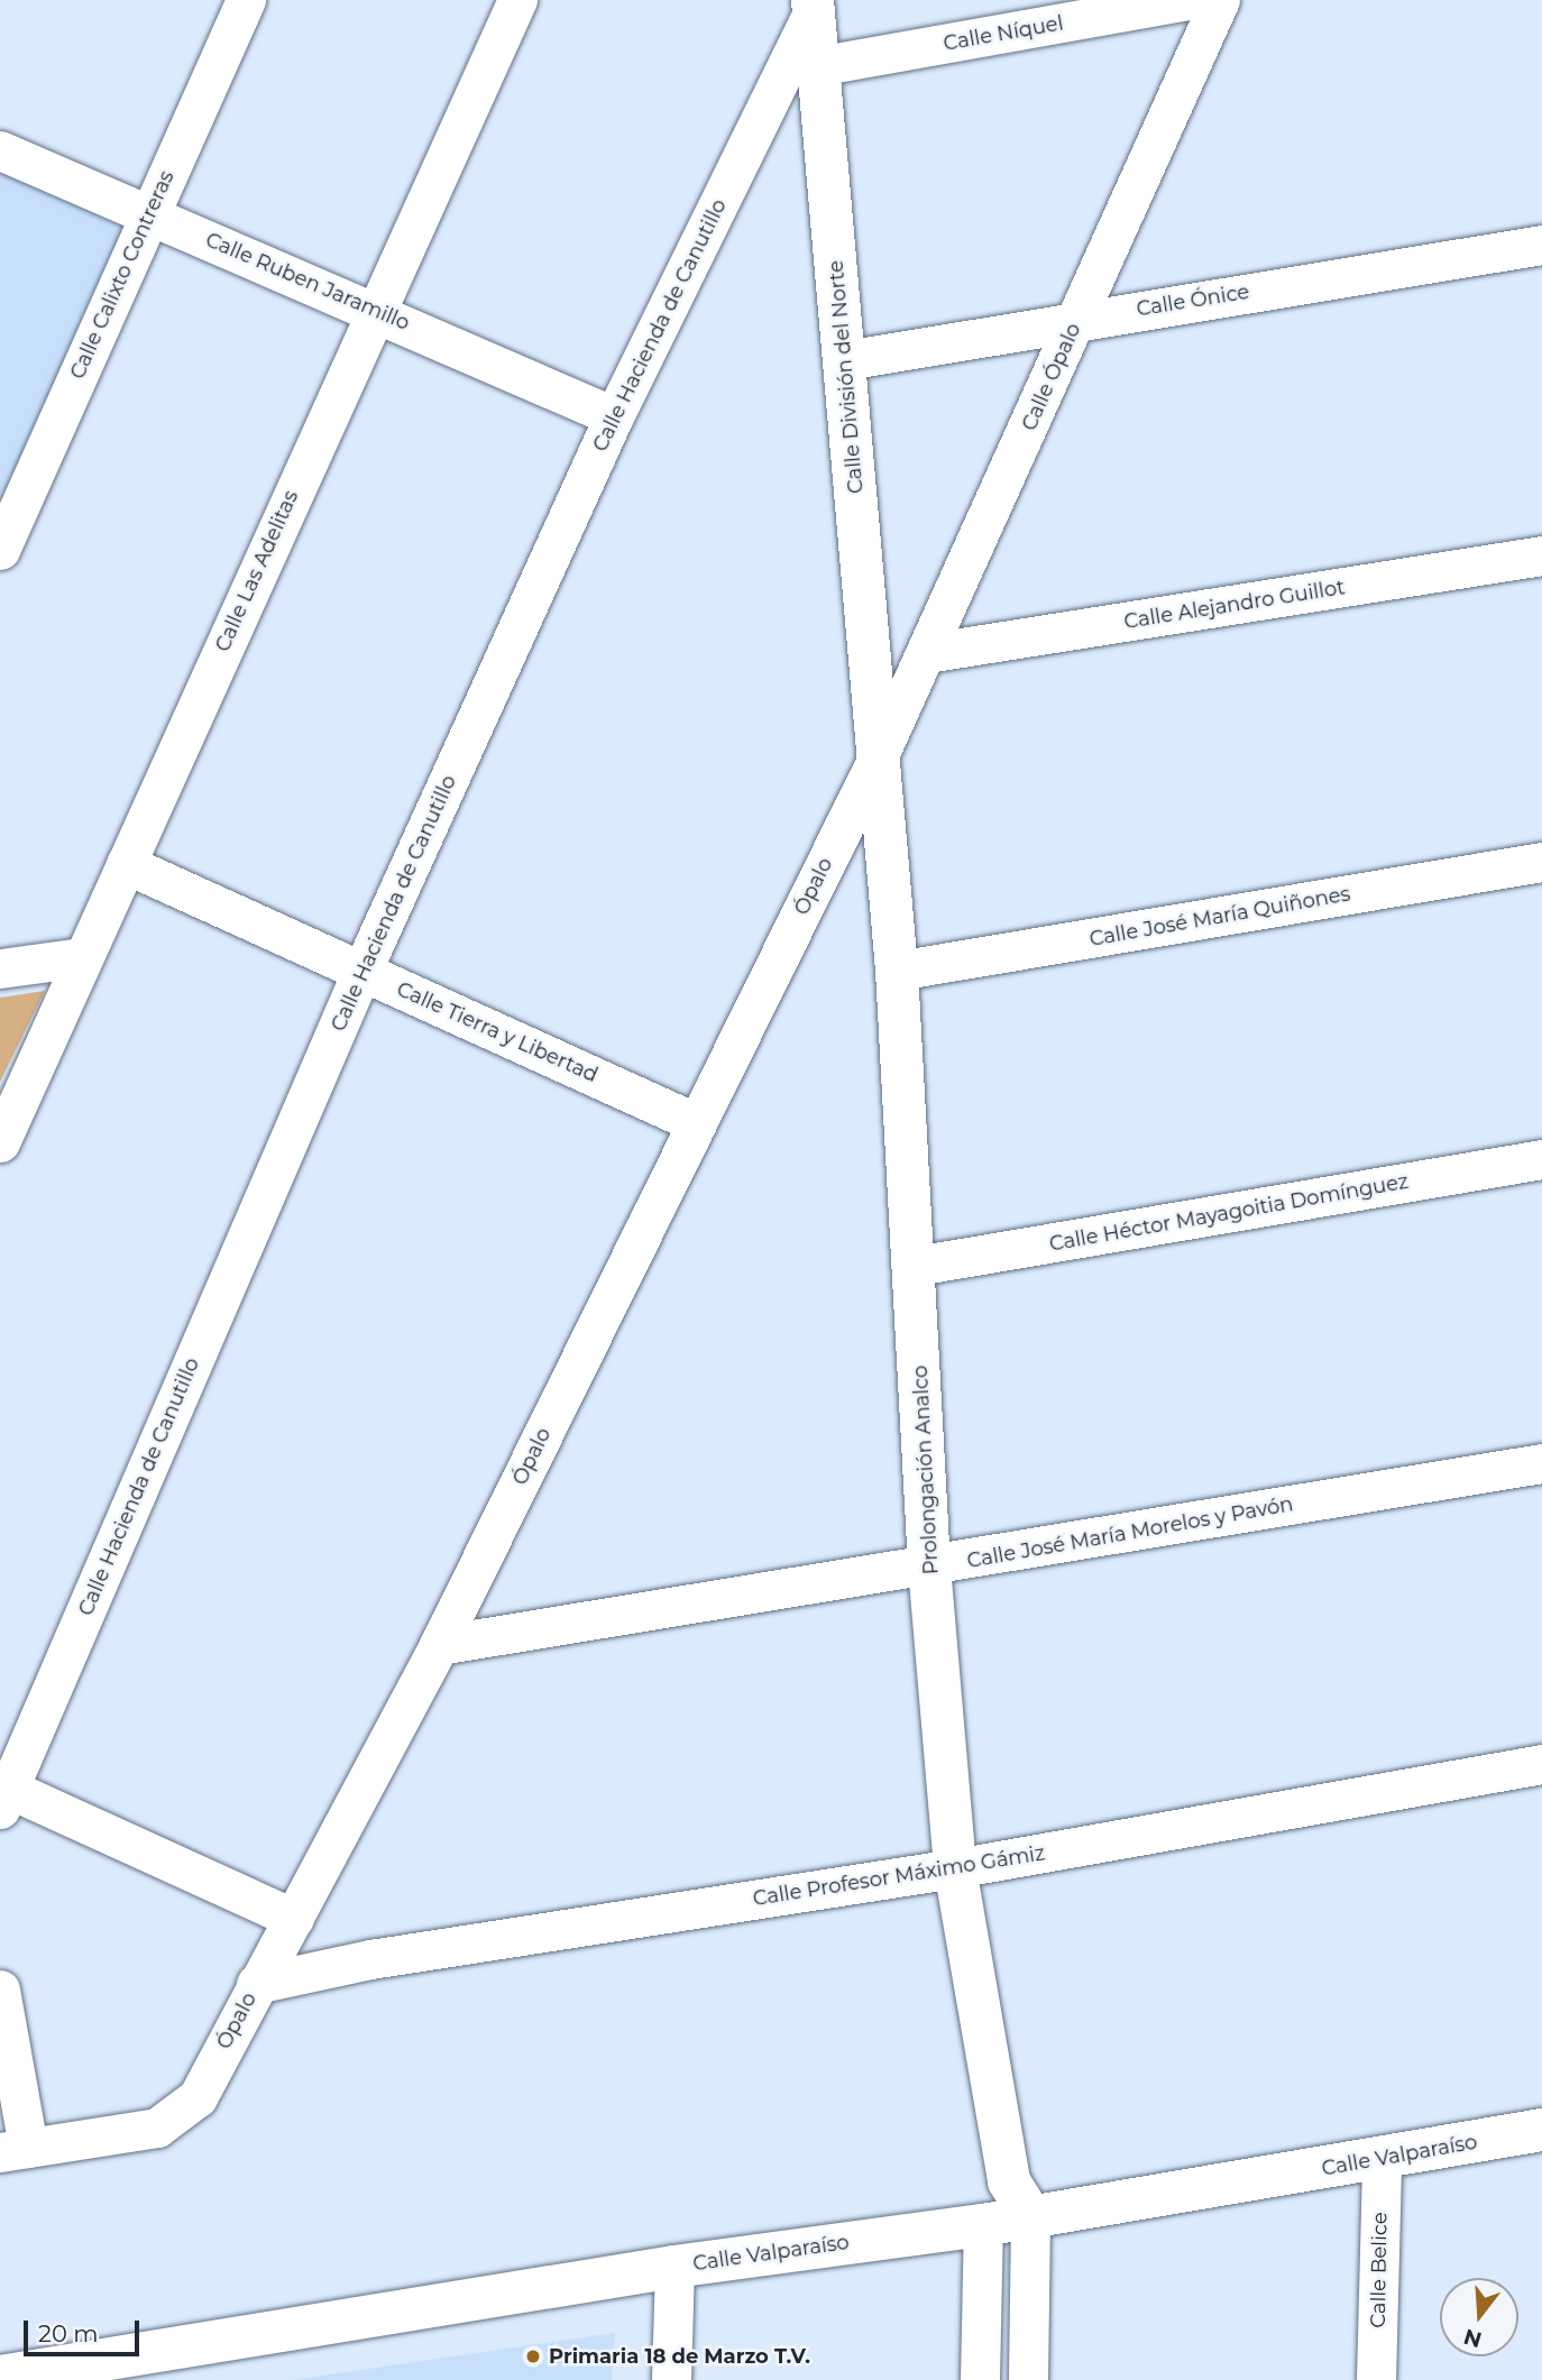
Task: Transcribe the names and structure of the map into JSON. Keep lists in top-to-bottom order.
{
  "streets": {
    "street": [
      "Calle Níquel",
      "Calle Calixto Contreras",
      "Calle Ruben Jaramillo",
      "Calle Ónice",
      "Calle Hacienda de Canutillo",
      "Calle División del Norte",
      "Calle Ópalo",
      "Calle Las Adelitas",
      "Calle Alejandro Guillot",
      "Ópalo",
      "Calle José María Quiñones",
      "Calle Tierra y Libertad",
      "Calle Héctor Mayagoitia Domínguez",
      "Prolongación Analco",
      "Calle José María Morelos y Pavón",
      "Calle Profesor Máximo Gámiz",
      "Calle Valparaíso",
      "Calle Belice"
    ]
  },
  "crossings": [
    ["Calle Níquel", "Calle División del Norte"],
    ["Calle Calixto Contreras", "Calle Ruben Jaramillo"],
    ["Calle Ruben Jaramillo", "Calle Hacienda de Canutillo"],
    ["Calle Ruben Jaramillo", "Calle Las Adelitas"],
    ["Calle Ónice", "Calle División del Norte"],
    ["Calle Ónice", "Calle Ópalo"],
    ["Calle Hacienda de Canutillo", "Calle División del Norte"],
    ["Calle Hacienda de Canutillo", "Calle Tierra y Libertad"],
    ["Calle División del Norte", "Calle Ópalo"],
    ["Calle División del Norte", "Ópalo"],
    ["Calle División del Norte", "Prolongación Analco"],
    ["Calle Ópalo", "Calle Alejandro Guillot"],
    ["Calle Ópalo", "Ópalo"],
    ["Calle Ópalo", "Prolongación Analco"],
    ["Calle Las Adelitas", "Calle Tierra y Libertad"],
    ["Ópalo", "Calle Tierra y Libertad"],
    ["Ópalo", "Prolongación Analco"],
    ["Ópalo", "Calle José María Morelos y Pavón"],
    ["Ópalo", "Calle Profesor Máximo Gámiz"],
    ["Calle José María Quiñones", "Prolongación Analco"],
    ["Calle Héctor Mayagoitia Domínguez", "Prolongación Analco"],
    ["Prolongación Analco", "Calle José María Morelos y Pavón"],
    ["Prolongación Analco", "Calle Profesor Máximo Gámiz"],
    ["Prolongación Analco", "Calle Valparaíso"],
    ["Calle Valparaíso", "Calle Belice"]
  ],
  "places": ["Primaria 18 de Marzo T.V."],
  "scale_bar": "20 m",
  "north": "bottom"
}
